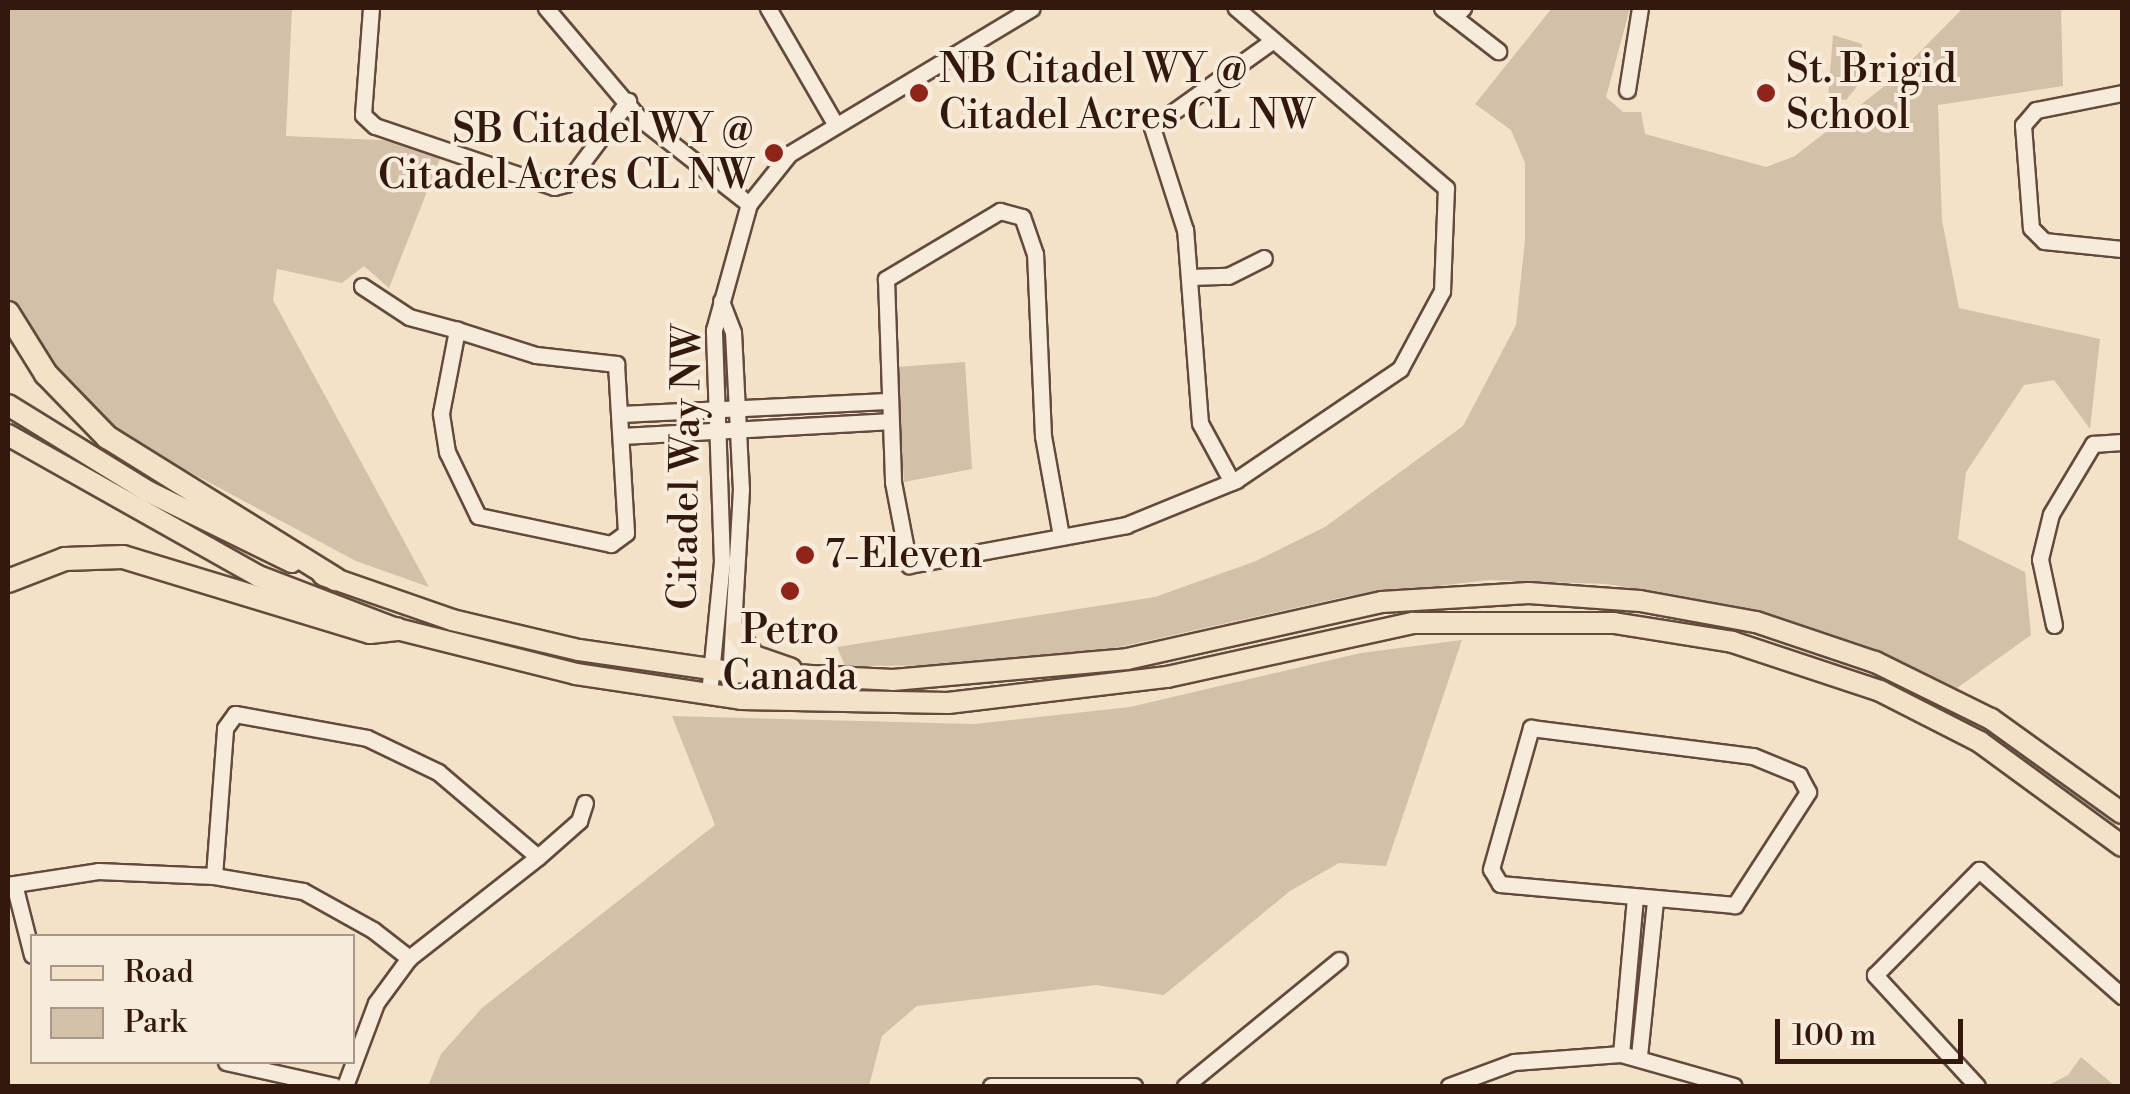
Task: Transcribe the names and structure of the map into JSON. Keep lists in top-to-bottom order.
{
  "streets": {
    "street": ["Citadel Way NW"]
  },
  "places": [
    "NB Citadel WY @ Citadel Acres CL NW",
    "St. Brigid School",
    "SB Citadel WY @ Citadel Acres CL NW",
    "7-Eleven",
    "Petro Canada"
  ],
  "legend": ["Road", "Park"],
  "scale_bar": "100 m"
}
